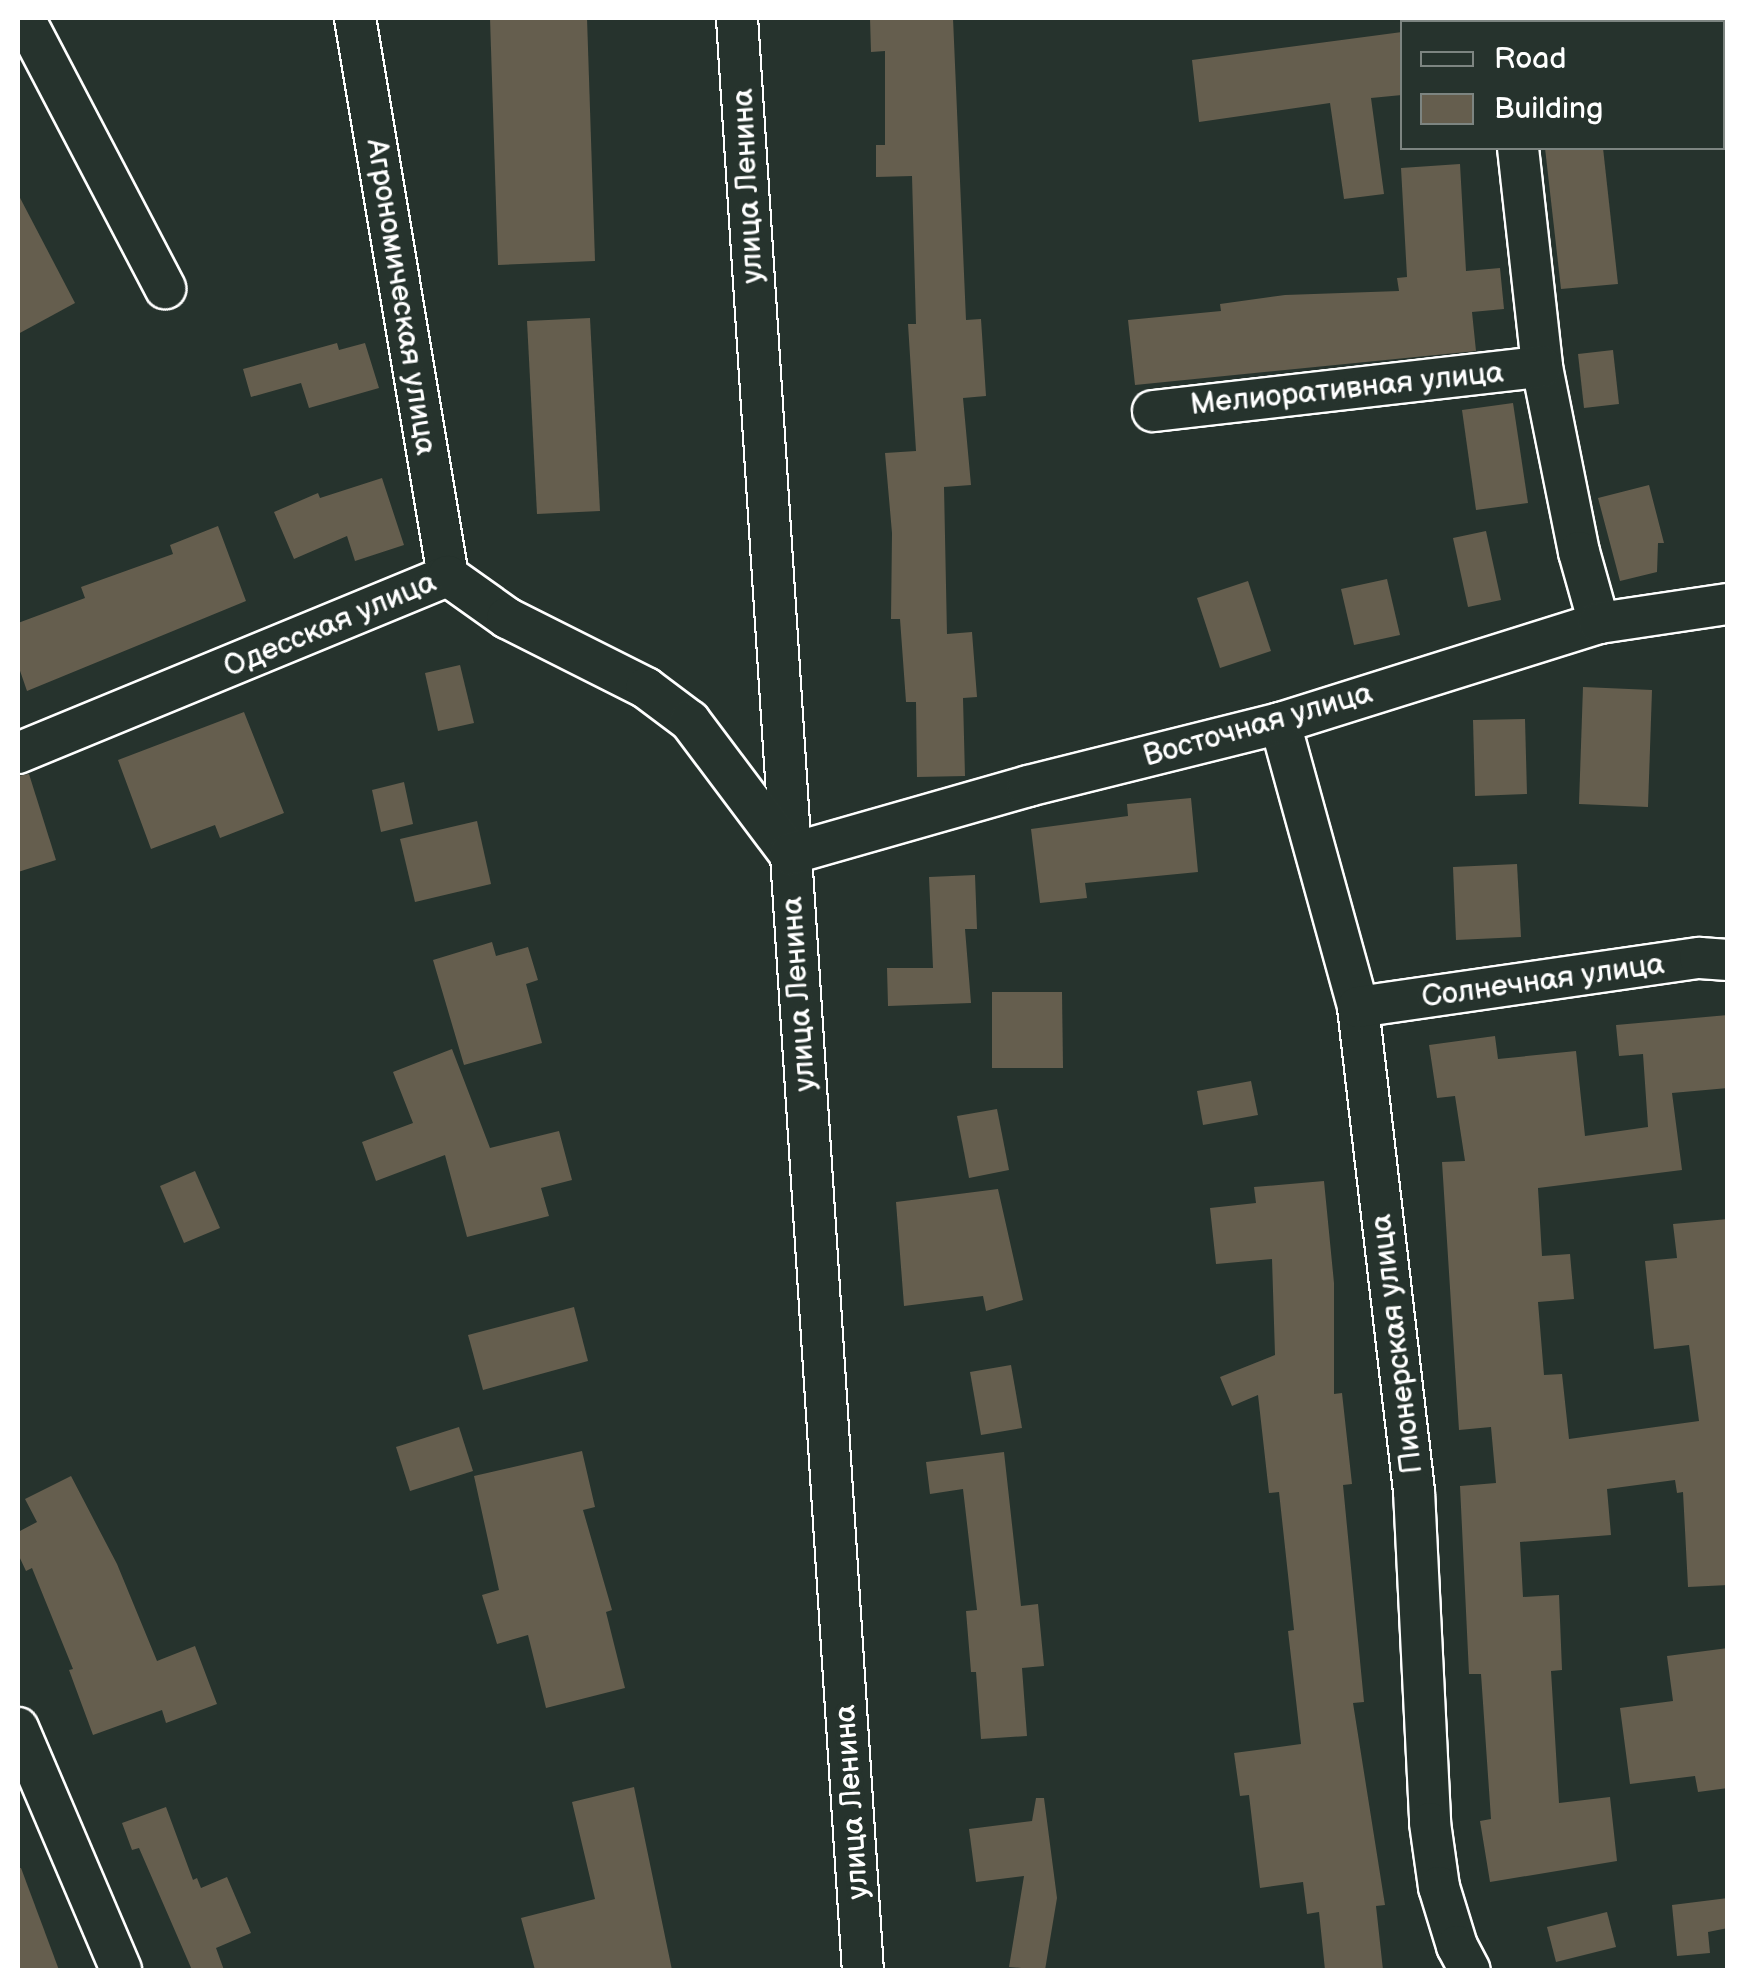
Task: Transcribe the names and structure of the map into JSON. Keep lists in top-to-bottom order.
{
  "streets": {
    "street": [
      "улица Ленина",
      "Агрономическая улица",
      "Мелиоративная улица",
      "Одесская улица",
      "Восточная улица",
      "Солнечная улица",
      "Пионерская улица"
    ]
  },
  "crossings": [
    ["улица Ленина", "Одесская улица"],
    ["улица Ленина", "Восточная улица"],
    ["Агрономическая улица", "Одесская улица"],
    ["Мелиоративная улица", "Восточная улица"],
    ["Одесская улица", "Восточная улица"],
    ["Восточная улица", "Пионерская улица"],
    ["Солнечная улица", "Пионерская улица"]
  ],
  "legend": ["Road", "Building"]
}
